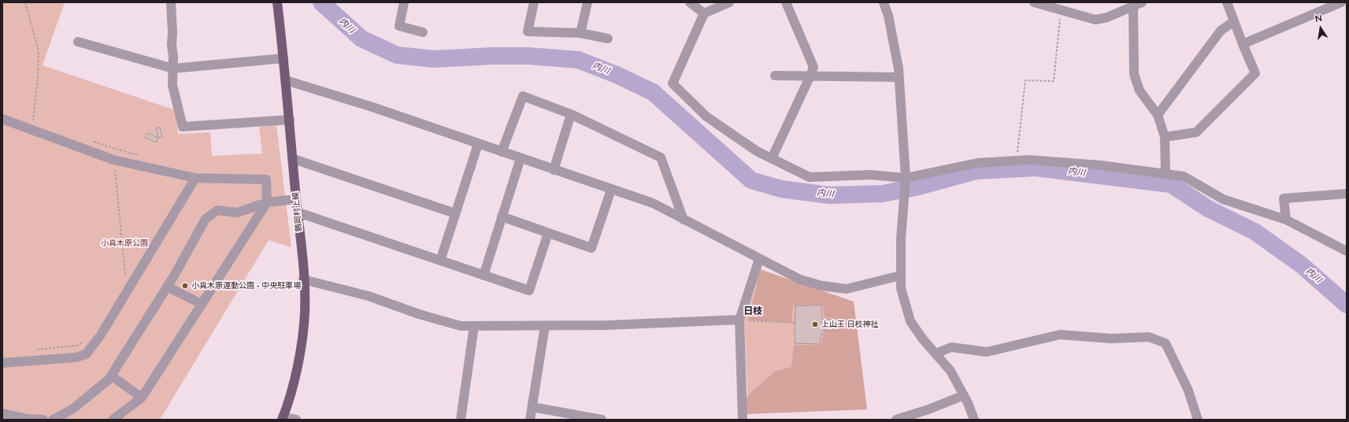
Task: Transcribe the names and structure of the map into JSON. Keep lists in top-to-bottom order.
{
  "streets": {
    "main road": ["鶴岡村上線"]
  },
  "districts": ["日枝"],
  "water": ["内川"],
  "parks": ["小真木原公園"],
  "places": ["小真木原運動公園 - 中央駐車場", "上山王 日枝神社"],
  "north": "top"
}
